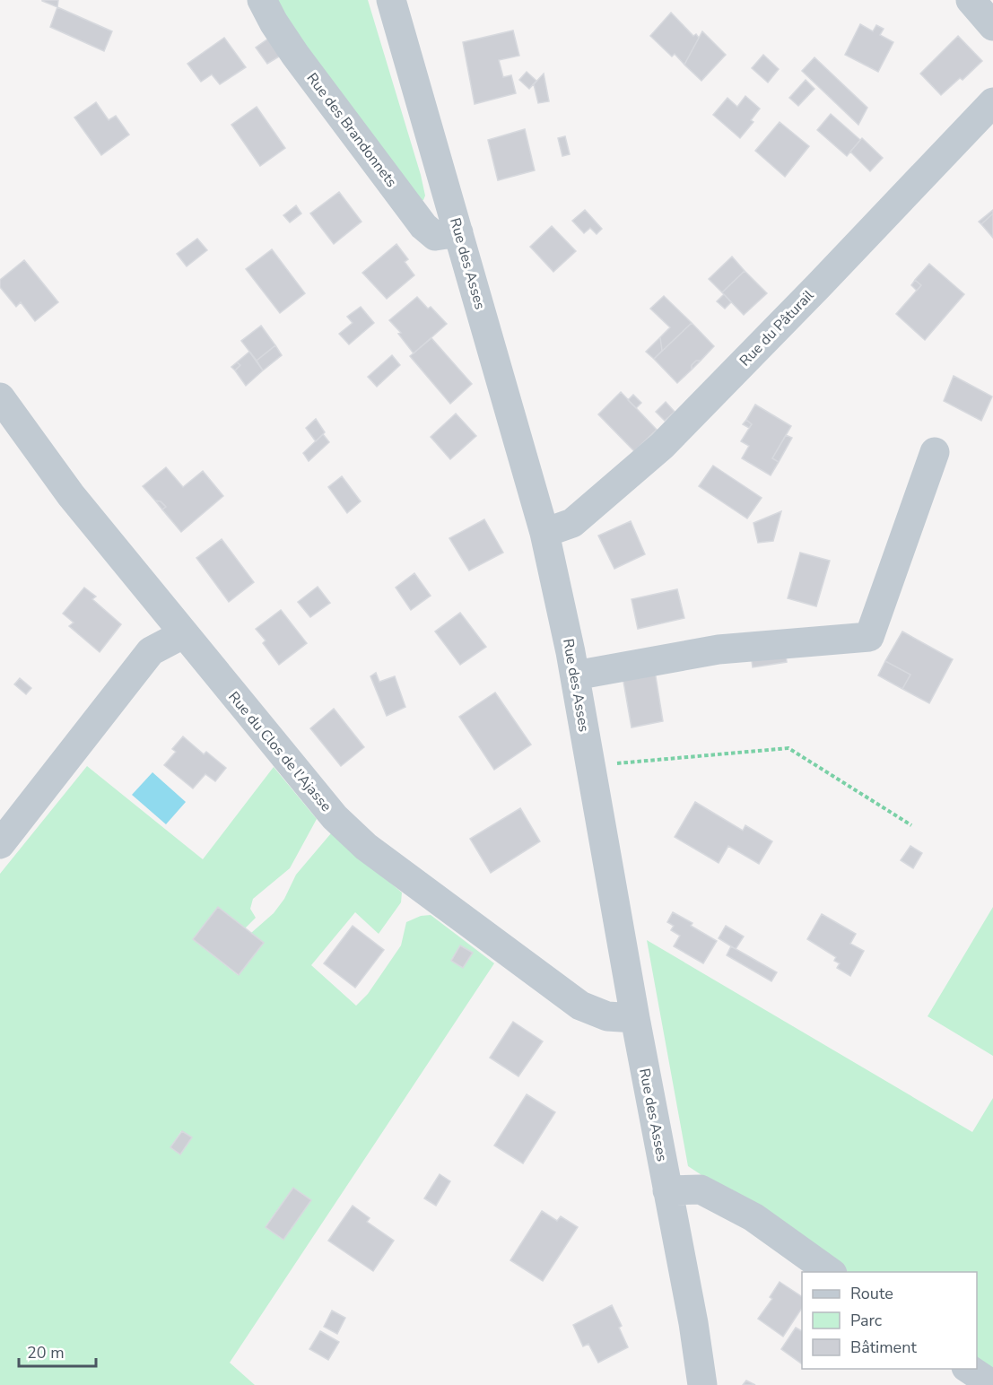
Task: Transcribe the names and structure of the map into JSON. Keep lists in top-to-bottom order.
{
  "streets": {
    "street": [
      "Rue des Brandonnets",
      "Rue des Asses",
      "Rue du Pâturail",
      "Rue du Clos de l'Ajasse"
    ]
  },
  "crossings": [
    ["Rue des Brandonnets", "Rue des Asses"],
    ["Rue des Asses", "Rue du Pâturail"],
    ["Rue des Asses", "Rue du Clos de l'Ajasse"]
  ],
  "legend": ["Route", "Parc", "Bâtiment"],
  "scale_bar": "20 m"
}
